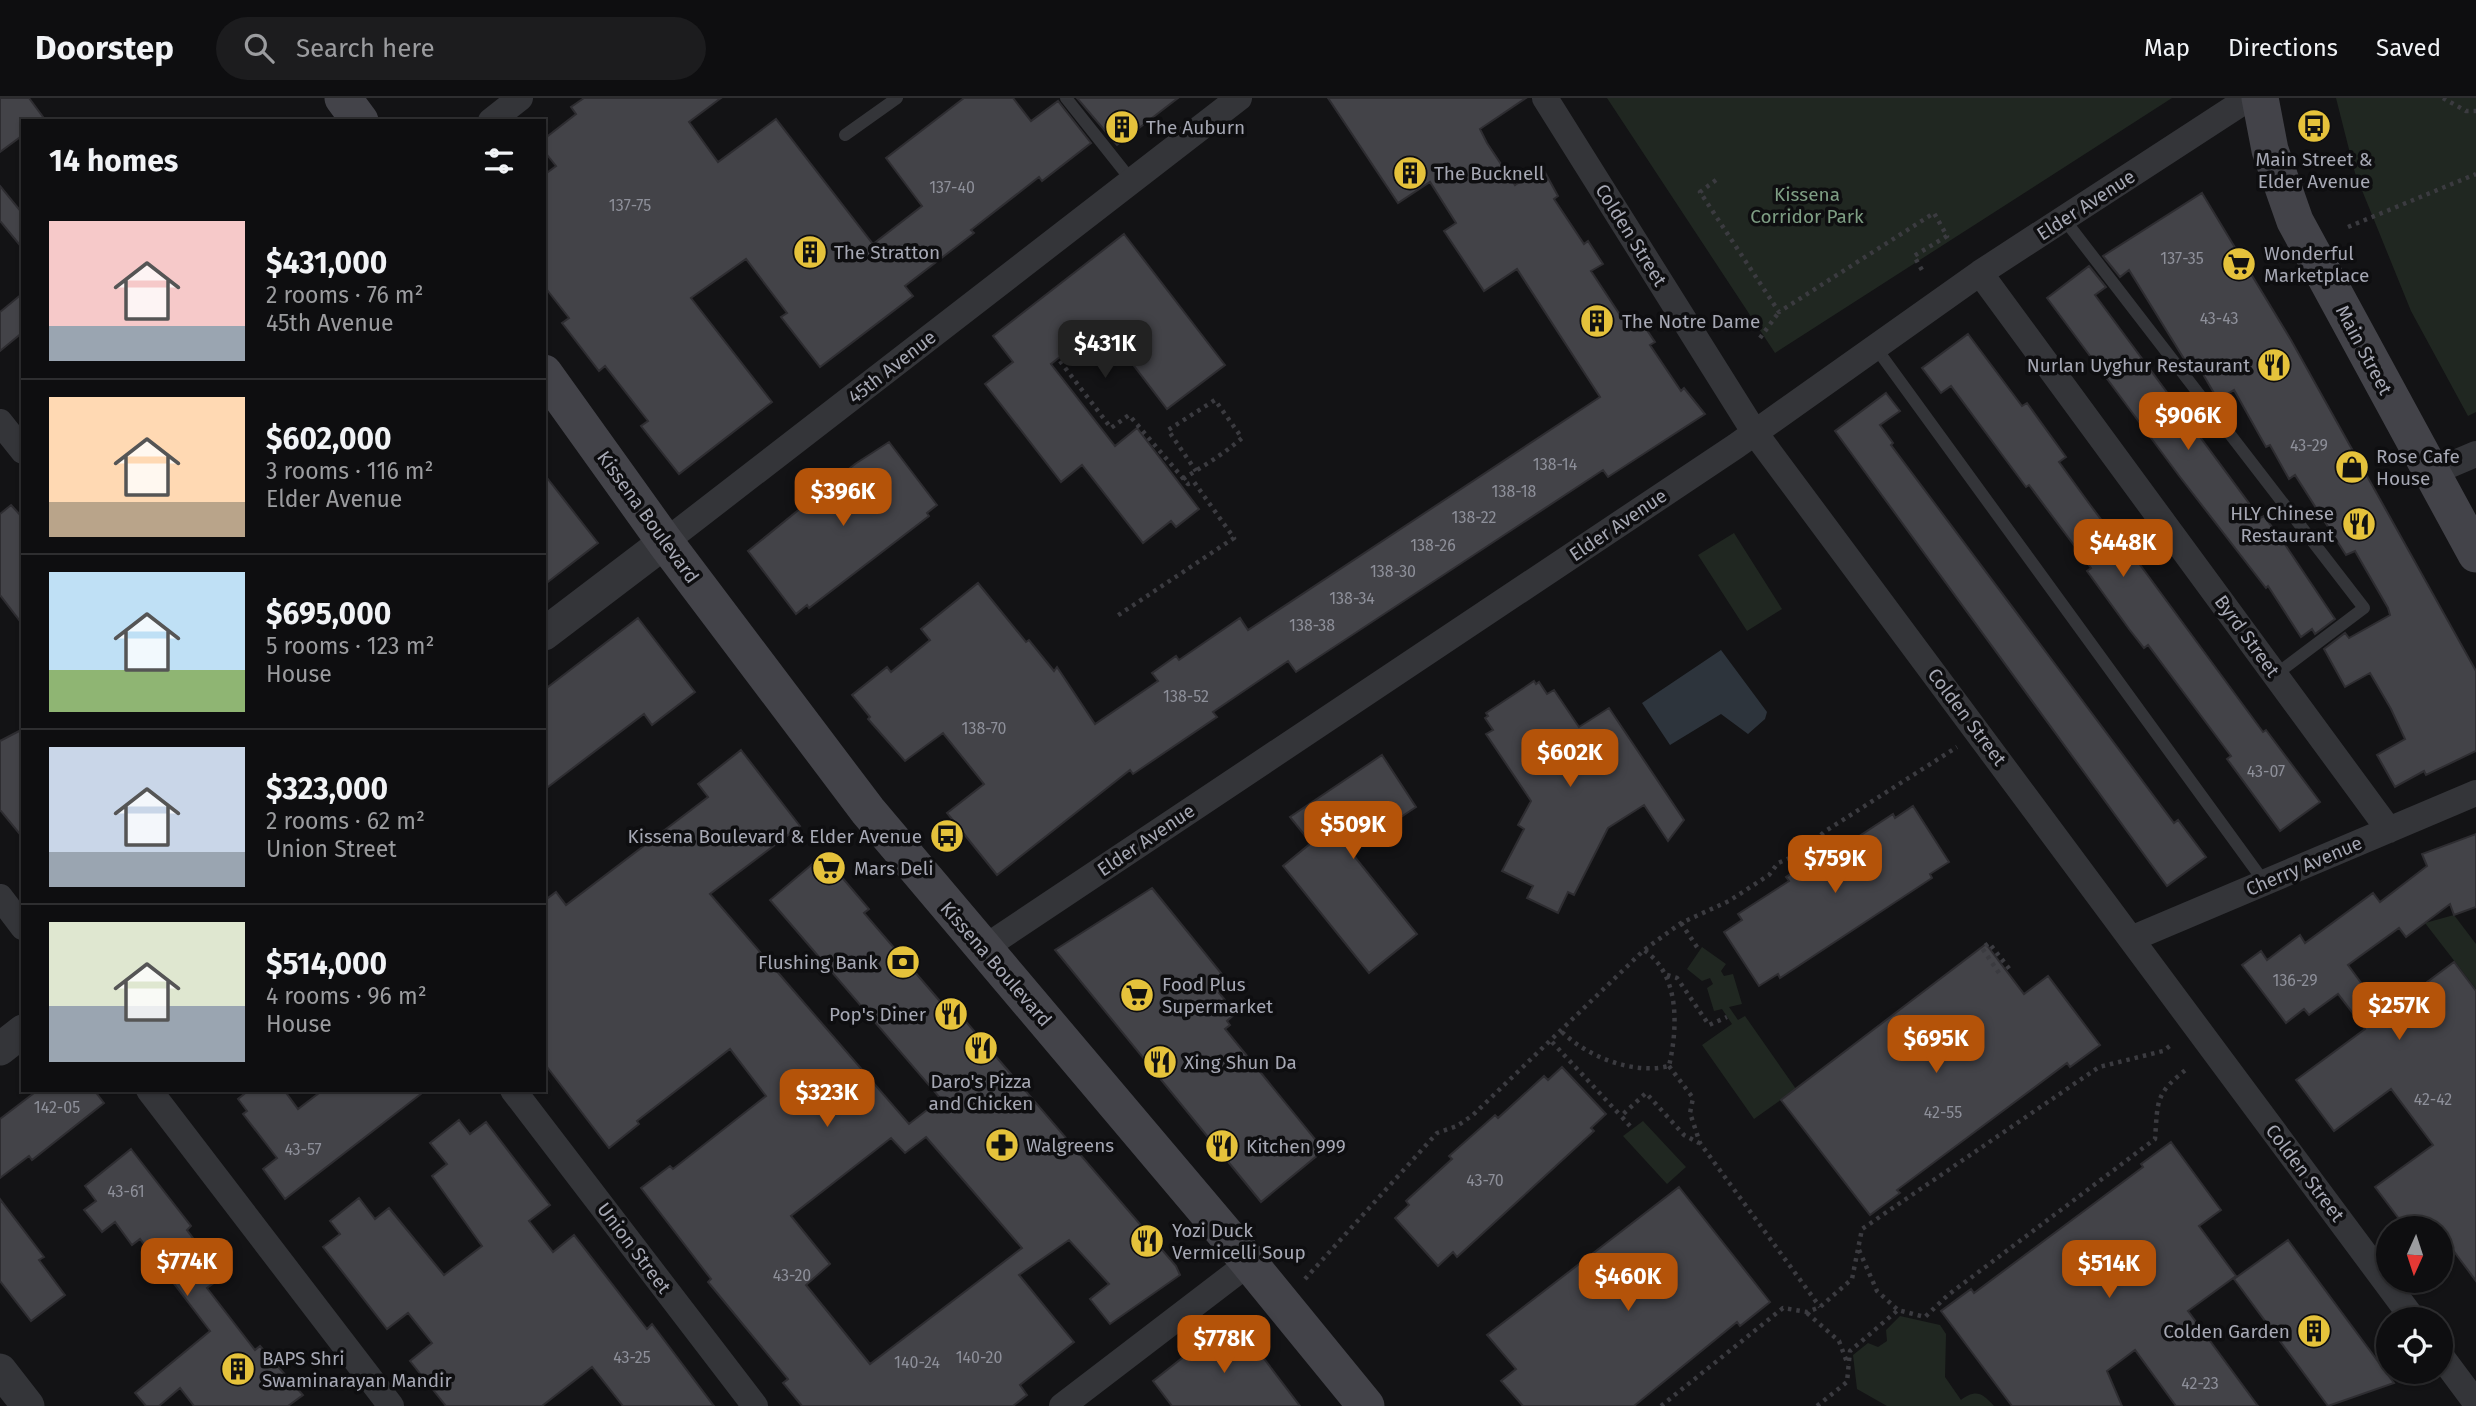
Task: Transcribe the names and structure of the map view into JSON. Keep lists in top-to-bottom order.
{
  "streets": {
    "main road": ["Main Street", "Kissena Boulevard"],
    "street": [
      "Elder Avenue",
      "Colden Street",
      "45th Avenue",
      "Byrd Street",
      "Cherry Avenue",
      "Union Street"
    ]
  },
  "crossings": [
    ["Elder Avenue", "Colden Street"],
    ["Elder Avenue", "Kissena Boulevard"],
    ["Elder Avenue", "Byrd Street"],
    ["Colden Street", "Cherry Avenue"],
    ["45th Avenue", "Kissena Boulevard"],
    ["Byrd Street", "Cherry Avenue"]
  ],
  "parks": ["Kissena Corridor Park"],
  "places": {
    "bus stop": ["Main Street & Elder Avenue", "Kissena Boulevard & Elder Avenue"],
    "building": [
      "The Auburn",
      "The Bucknell",
      "The Stratton",
      "The Notre Dame",
      "Colden Garden",
      "BAPS Shri Swaminarayan Mandir"
    ],
    "supermarket": ["Wonderful Marketplace", "Mars Deli", "Food Plus Supermarket"],
    "restaurant": [
      "Nurlan Uyghur Restaurant",
      "HLY Chinese Restaurant",
      "Pop's Diner",
      "Daro's Pizza and Chicken",
      "Xing Shun Da",
      "Kitchen 999",
      "Yozi Duck Vermicelli Soup"
    ],
    "shop": ["Rose Cafe House"],
    "bank": ["Flushing Bank"],
    "pharmacy": ["Walgreens"]
  },
  "house_numbers": [
    "137-40",
    "137-75",
    "137-35",
    "43-43",
    "43-29",
    "138-14",
    "138-18",
    "138-22",
    "138-26",
    "138-30",
    "138-34",
    "138-38",
    "138-52",
    "138-70",
    "43-07",
    "136-29",
    "42-42",
    "142-05",
    "42-55",
    "43-57",
    "43-70",
    "43-61",
    "43-20",
    "43-25",
    "140-20",
    "140-24",
    "42-23"
  ],
  "north": "bottom",
  "page": {
    "header": "Doorstep",
    "search": "Search here",
    "nav": ["Map", "Directions", "Saved"],
    "heading": "14 homes",
    "list": [
      {
        "name": "$431,000",
        "note": "2 rooms · 76 m² · 45th Avenue"
      },
      {
        "name": "$602,000",
        "note": "3 rooms · 116 m² · Elder Avenue"
      },
      {
        "name": "$695,000",
        "note": "5 rooms · 123 m² · House"
      },
      {
        "name": "$323,000",
        "note": "2 rooms · 62 m² · Union Street"
      },
      {
        "name": "$514,000",
        "note": "4 rooms · 96 m² · House"
      }
    ],
    "price": [
      "$431K",
      "$906K",
      "$396K",
      "$448K",
      "$602K",
      "$509K",
      "$759K",
      "$257K",
      "$695K",
      "$323K",
      "$774K",
      "$514K",
      "$460K",
      "$778K"
    ]
  }
}
